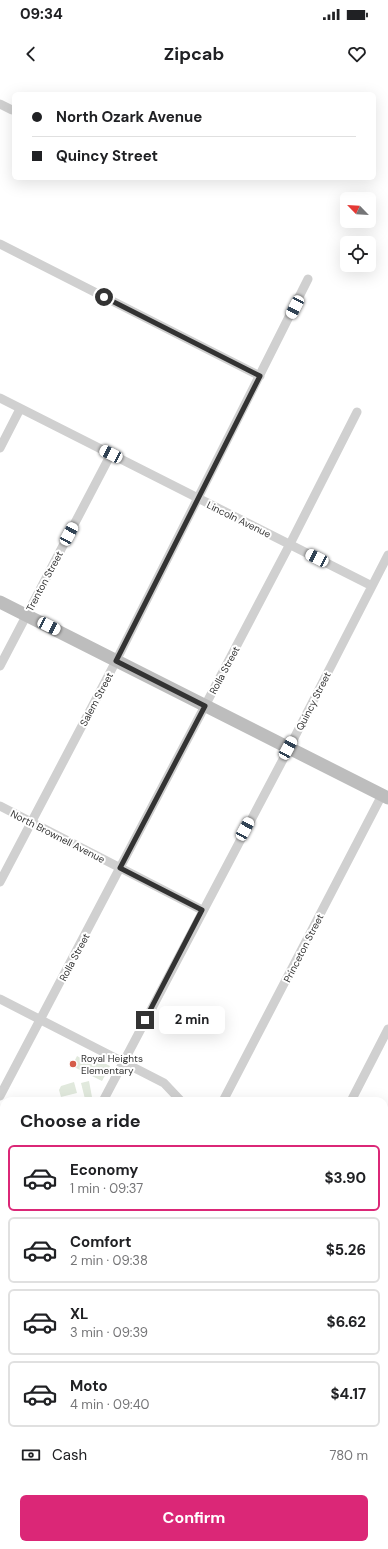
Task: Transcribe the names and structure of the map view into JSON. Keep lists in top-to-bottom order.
{
  "streets": {
    "street": [
      "Lincoln Avenue",
      "Trenton Street",
      "Rolla Street",
      "Salem Street",
      "Quincy Street",
      "North Brownell Avenue",
      "Princeton Street"
    ]
  },
  "crossings": [
    ["Lincoln Avenue", "Trenton Street"],
    ["Lincoln Avenue", "Rolla Street"],
    ["Lincoln Avenue", "Salem Street"],
    ["Lincoln Avenue", "Quincy Street"],
    ["Rolla Street", "North Brownell Avenue"],
    ["Salem Street", "North Brownell Avenue"],
    ["Quincy Street", "North Brownell Avenue"]
  ],
  "places": ["Royal Heights Elementary"],
  "north": "top left",
  "page": {
    "status": "09:34",
    "header": "Zipcab",
    "banner": ["North Ozark Avenue", "Quincy Street"],
    "bubble": "2 min",
    "heading": "Choose a ride",
    "list": [
      {
        "name": "Economy",
        "note": "1 min · 09:37",
        "value": "$3.90"
      },
      {
        "name": "Comfort",
        "note": "2 min · 09:38",
        "value": "$5.26"
      },
      {
        "name": "XL",
        "note": "3 min · 09:39",
        "value": "$6.62"
      },
      {
        "name": "Moto",
        "note": "4 min · 09:40",
        "value": "$4.17"
      }
    ],
    "pay": ["Cash", "780 m"],
    "buttons": "Confirm"
  }
}
